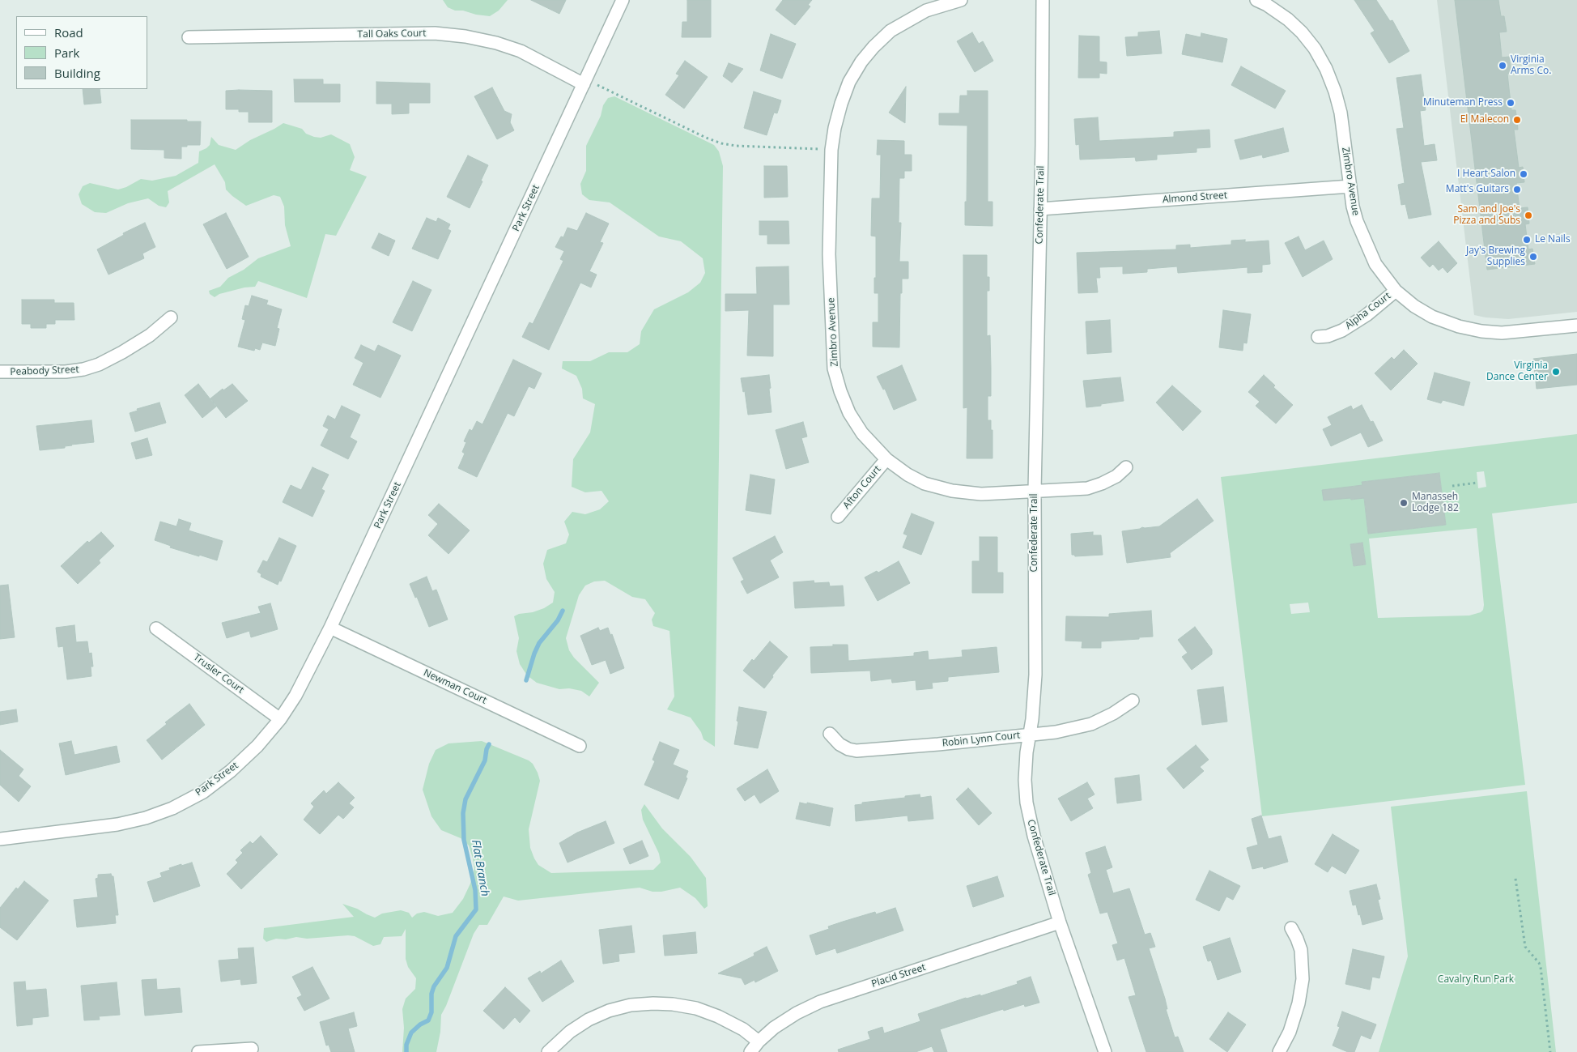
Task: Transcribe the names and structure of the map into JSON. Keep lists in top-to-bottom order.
{
  "streets": {
    "street": [
      "Tall Oaks Court",
      "Zimbro Avenue",
      "Almond Street",
      "Confederate Trail",
      "Park Street",
      "Alpha Court",
      "Peabody Street",
      "Afton Court",
      "Trusler Court",
      "Newman Court",
      "Robin Lynn Court",
      "Placid Street"
    ]
  },
  "crossings": [
    ["Tall Oaks Court", "Park Street"],
    ["Zimbro Avenue", "Almond Street"],
    ["Zimbro Avenue", "Confederate Trail"],
    ["Zimbro Avenue", "Alpha Court"],
    ["Zimbro Avenue", "Afton Court"],
    ["Almond Street", "Confederate Trail"],
    ["Confederate Trail", "Robin Lynn Court"],
    ["Confederate Trail", "Placid Street"],
    ["Park Street", "Trusler Court"],
    ["Park Street", "Newman Court"]
  ],
  "water": ["Flat Branch"],
  "parks": ["Cavalry Run Park"],
  "places": [
    "Virginia Arms Co.",
    "Minuteman Press",
    "El Malecon",
    "I Heart Salon",
    "Matt's Guitars",
    "Sam and Joe's Pizza and Subs",
    "Le Nails",
    "Jay's Brewing Supplies",
    "Virginia Dance Center",
    "Manasseh Lodge 182"
  ],
  "legend": ["Road", "Park", "Building"]
}
